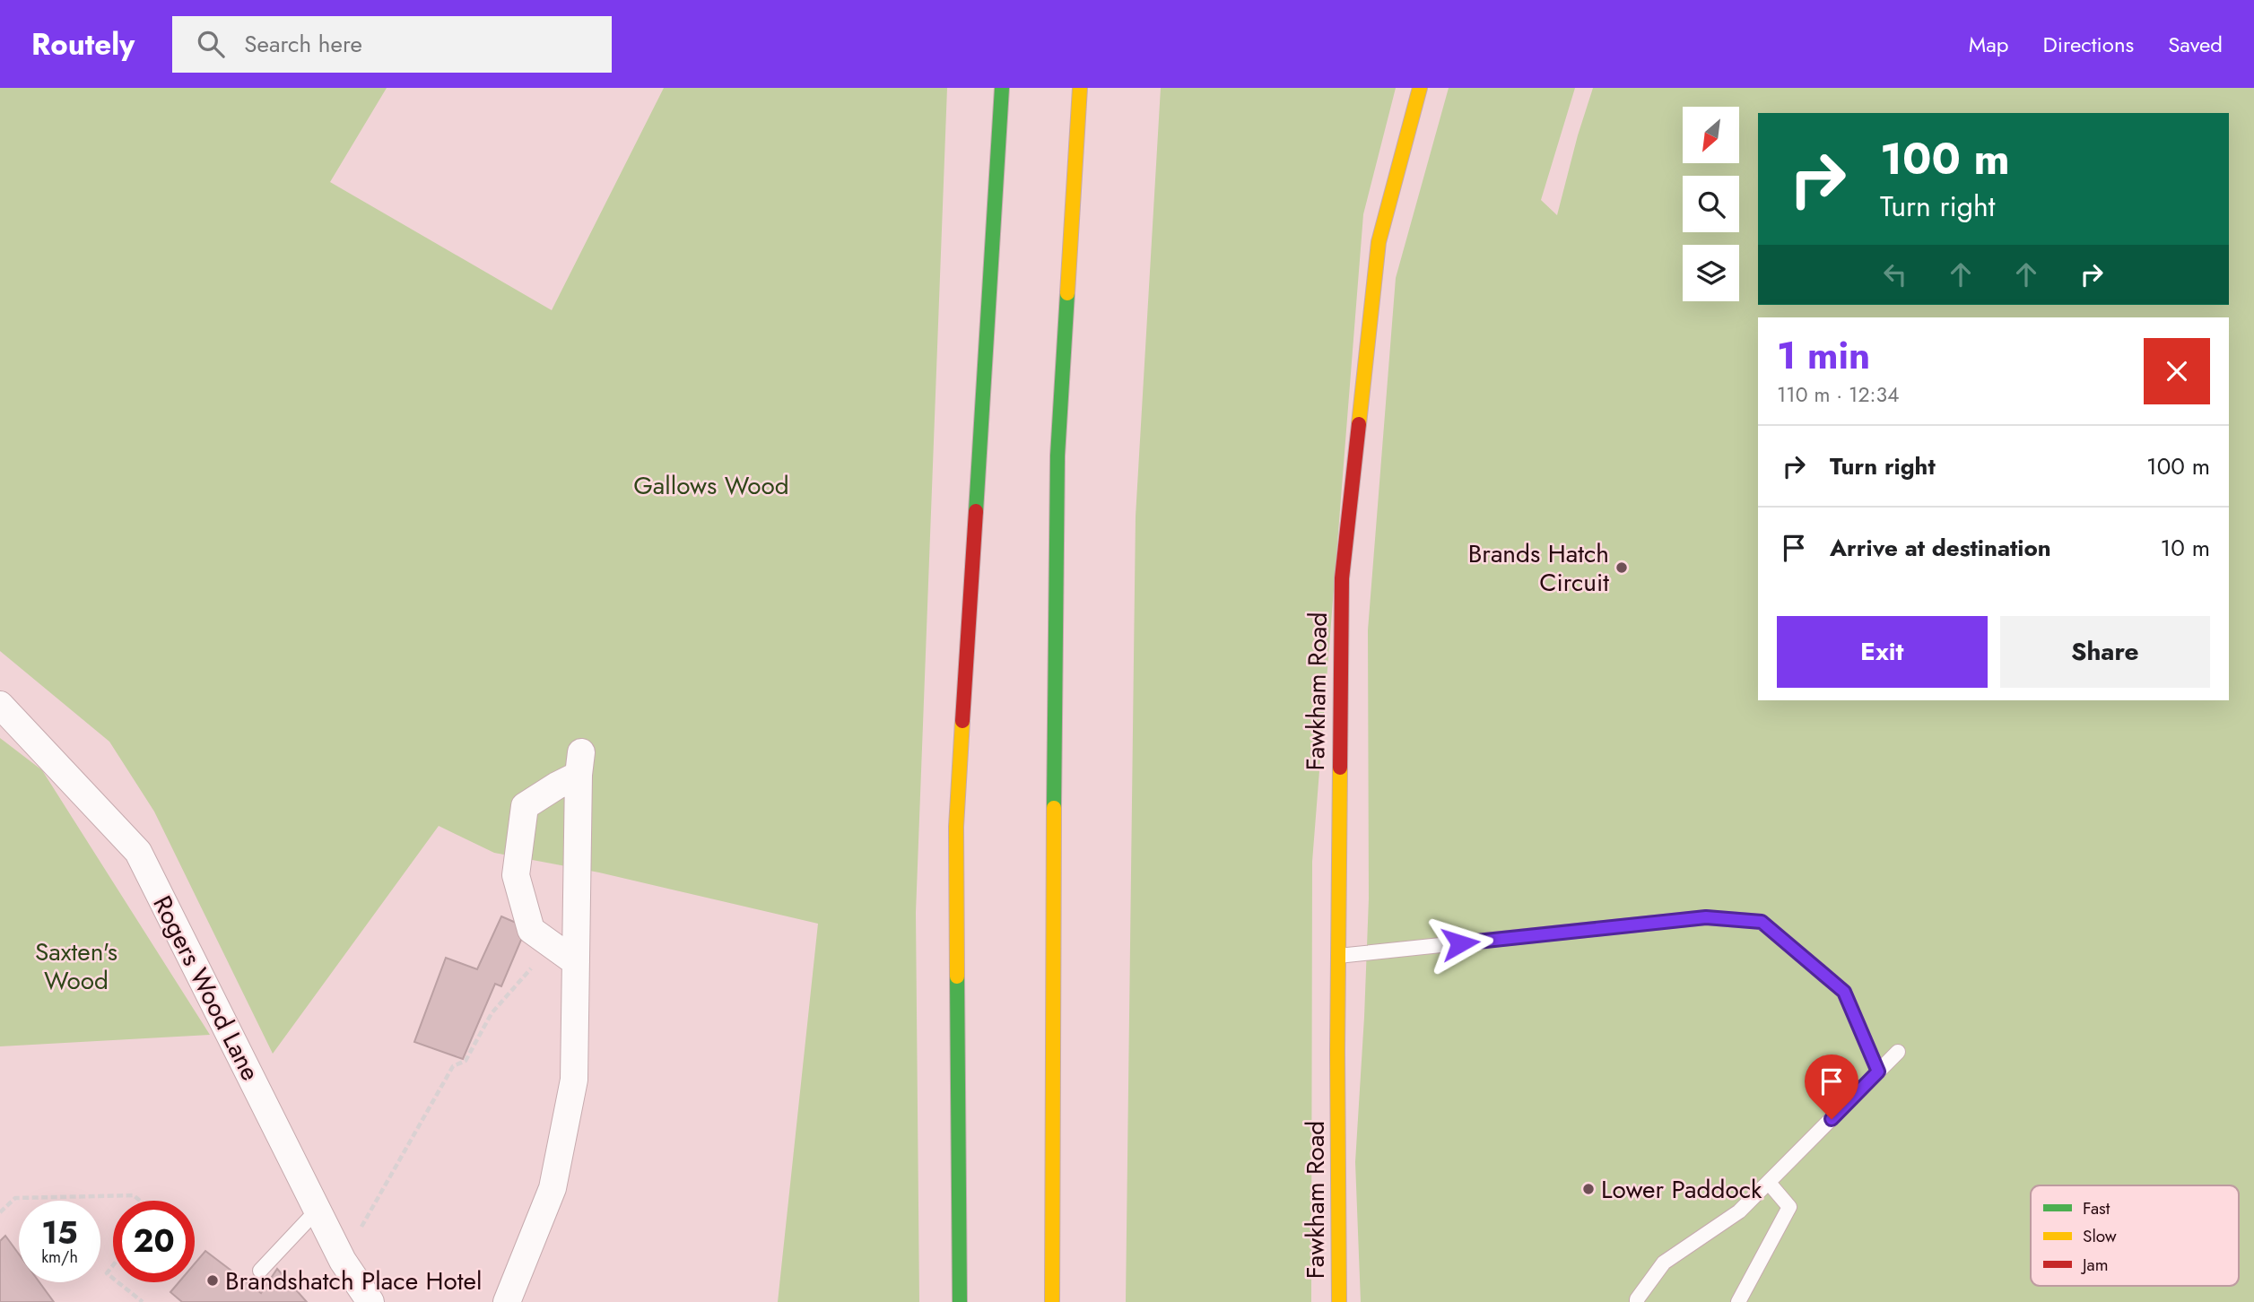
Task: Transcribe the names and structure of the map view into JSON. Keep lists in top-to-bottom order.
{
  "streets": {
    "main road": ["Fawkham Road"],
    "street": ["Rogers Wood Lane"]
  },
  "parks": ["Gallows Wood", "Saxten's Wood"],
  "places": ["Brands Hatch Circuit", "Lower Paddock", "Brandshatch Place Hotel"],
  "legend": ["Fast", "Slow", "Jam"],
  "north": "bottom left",
  "page": {
    "header": "Routely",
    "search": "Search here",
    "nav": ["Map", "Directions", "Saved"],
    "turn": ["100 m", "Turn right"],
    "heading": ["1 min", "110 m · 12:34"],
    "list": [
      {
        "name": "Turn right",
        "value": "100 m"
      },
      {
        "name": "Arrive at destination",
        "value": "10 m"
      }
    ],
    "buttons": ["Exit", "Share"],
    "speed": "15 km/h",
    "limit": "20"
  }
}
